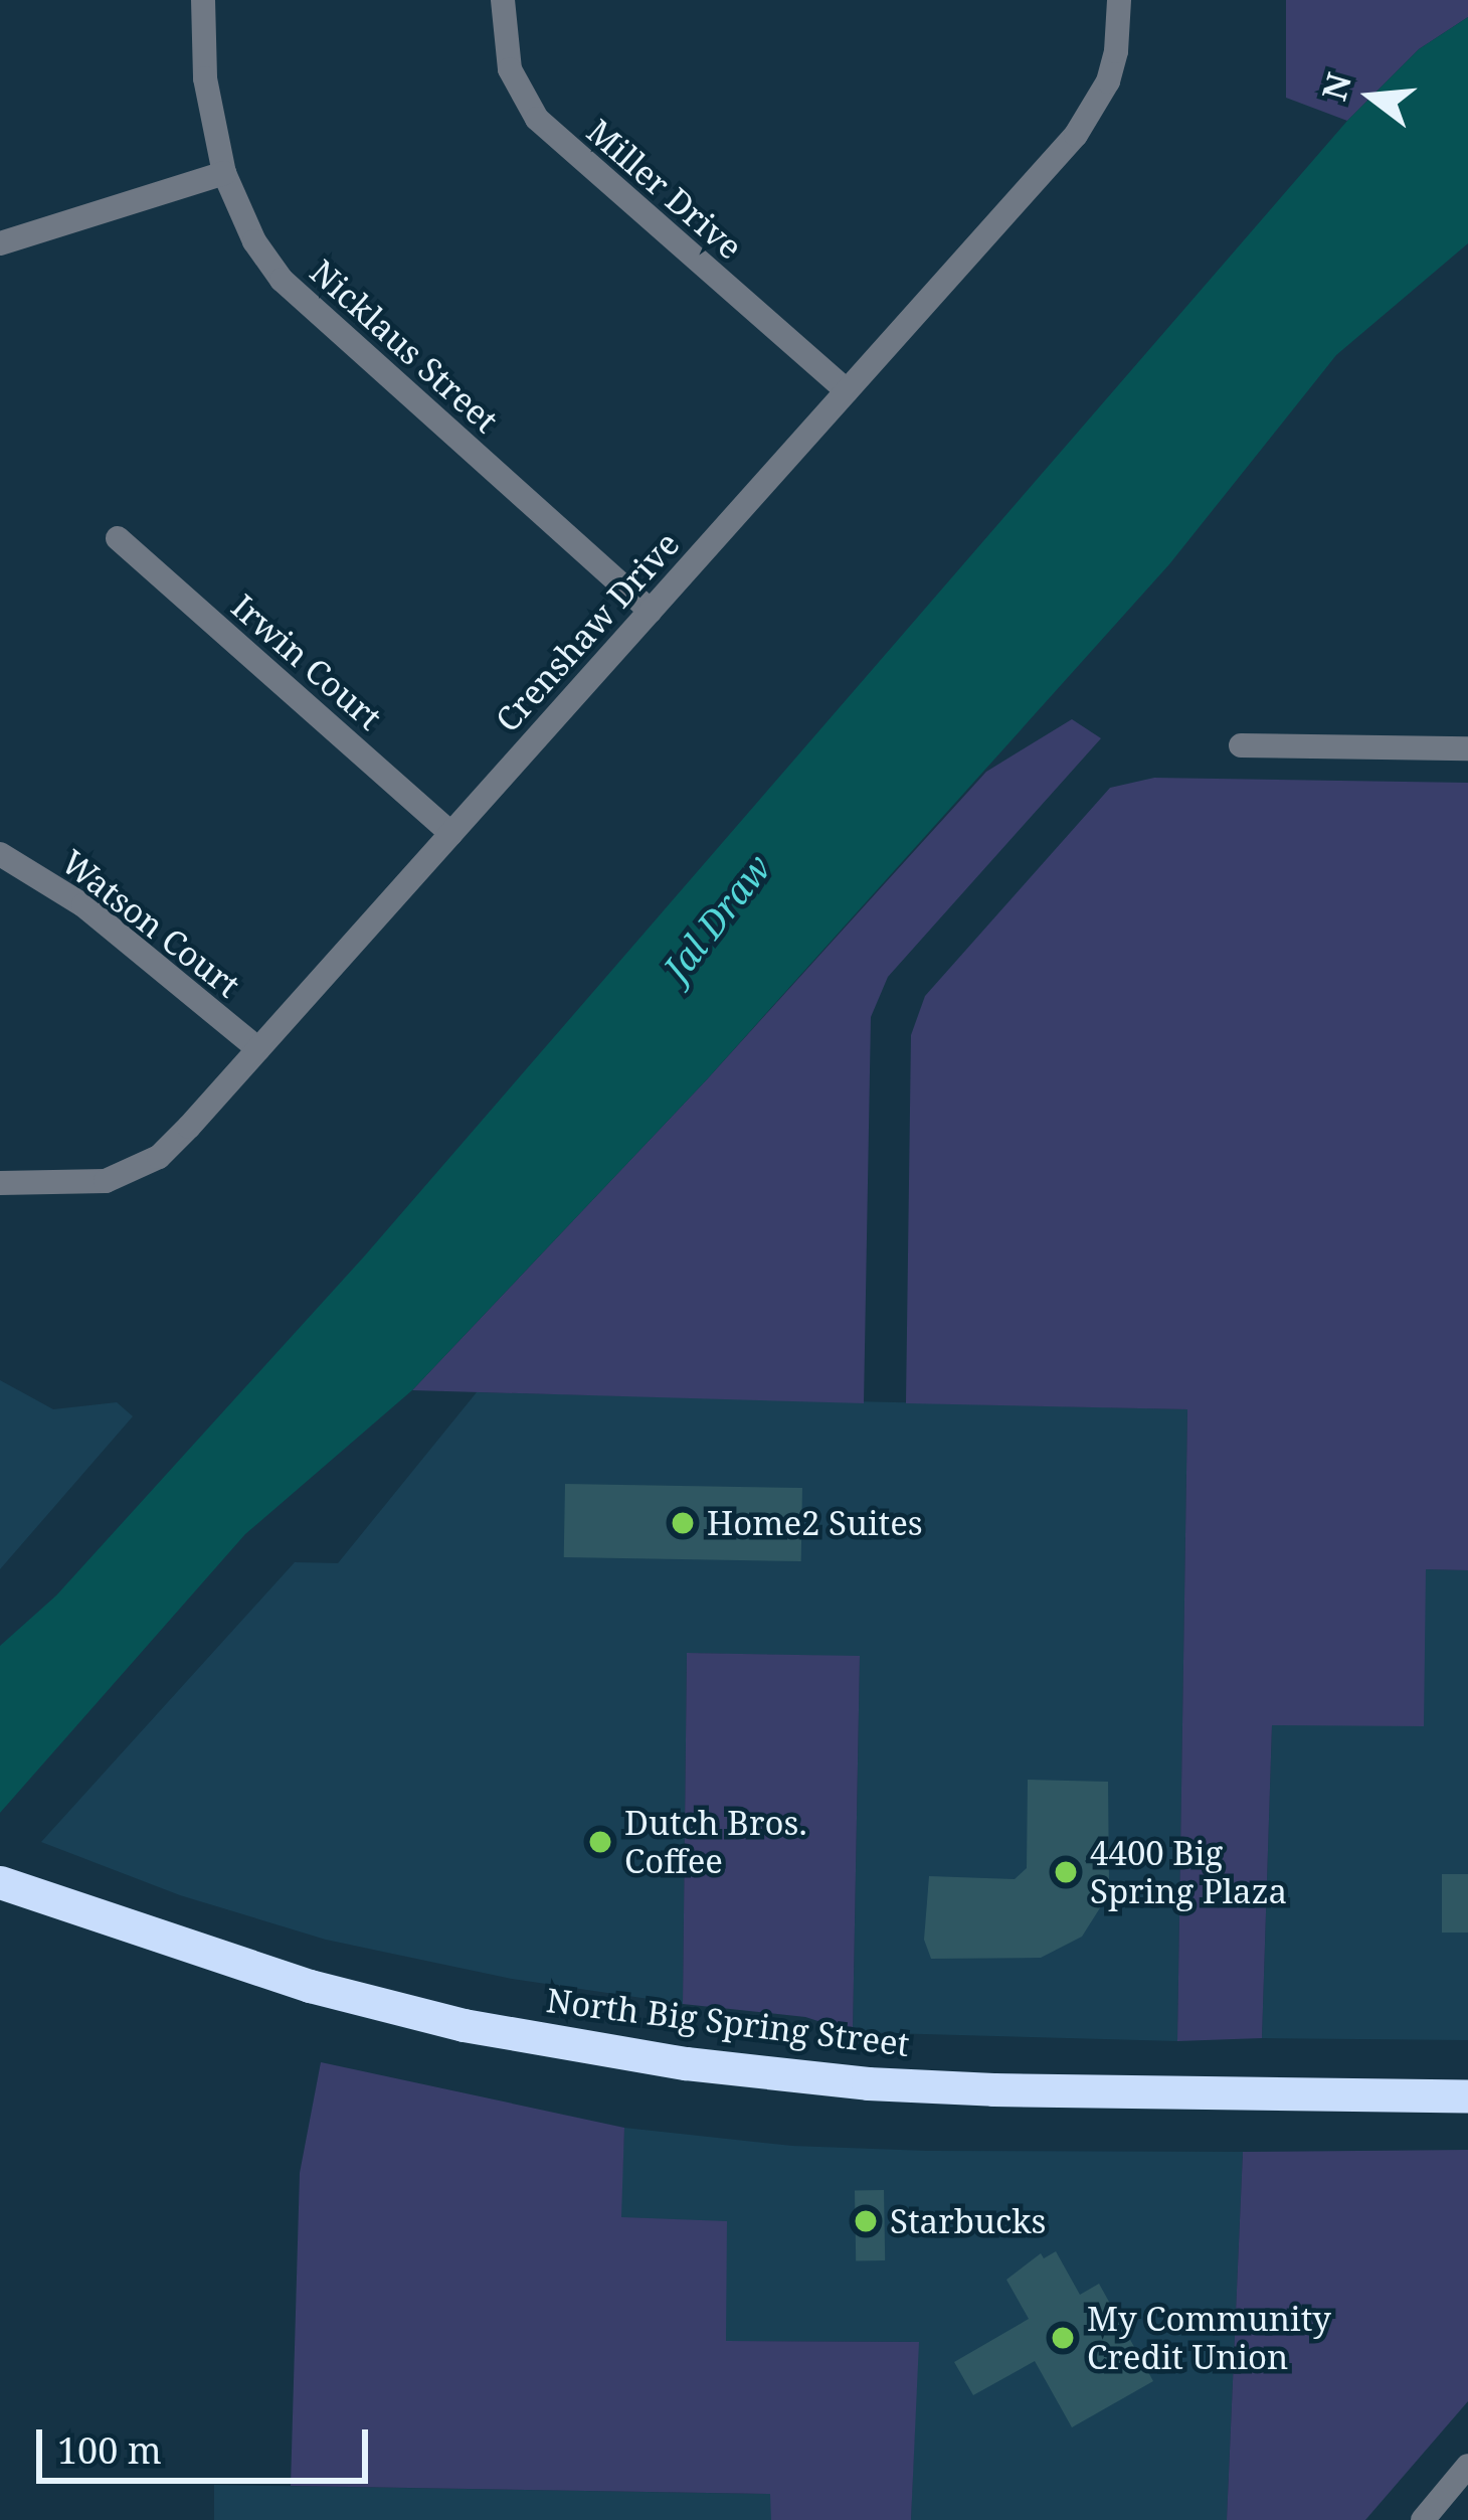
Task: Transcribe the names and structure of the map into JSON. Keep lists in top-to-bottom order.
{
  "streets": {
    "highway": ["North Big Spring Street"],
    "street": [
      "Miller Drive",
      "Nicklaus Street",
      "Crenshaw Drive",
      "Irwin Court",
      "Watson Court"
    ]
  },
  "crossings": [
    ["Miller Drive", "Crenshaw Drive"],
    ["Nicklaus Street", "Crenshaw Drive"],
    ["Crenshaw Drive", "Irwin Court"],
    ["Crenshaw Drive", "Watson Court"]
  ],
  "water": ["Jal Draw"],
  "places": [
    "Home2 Suites",
    "Dutch Bros. Coffee",
    "4400 Big Spring Plaza",
    "Starbucks",
    "My Community Credit Union"
  ],
  "scale_bar": "100 m",
  "north": "left"
}
